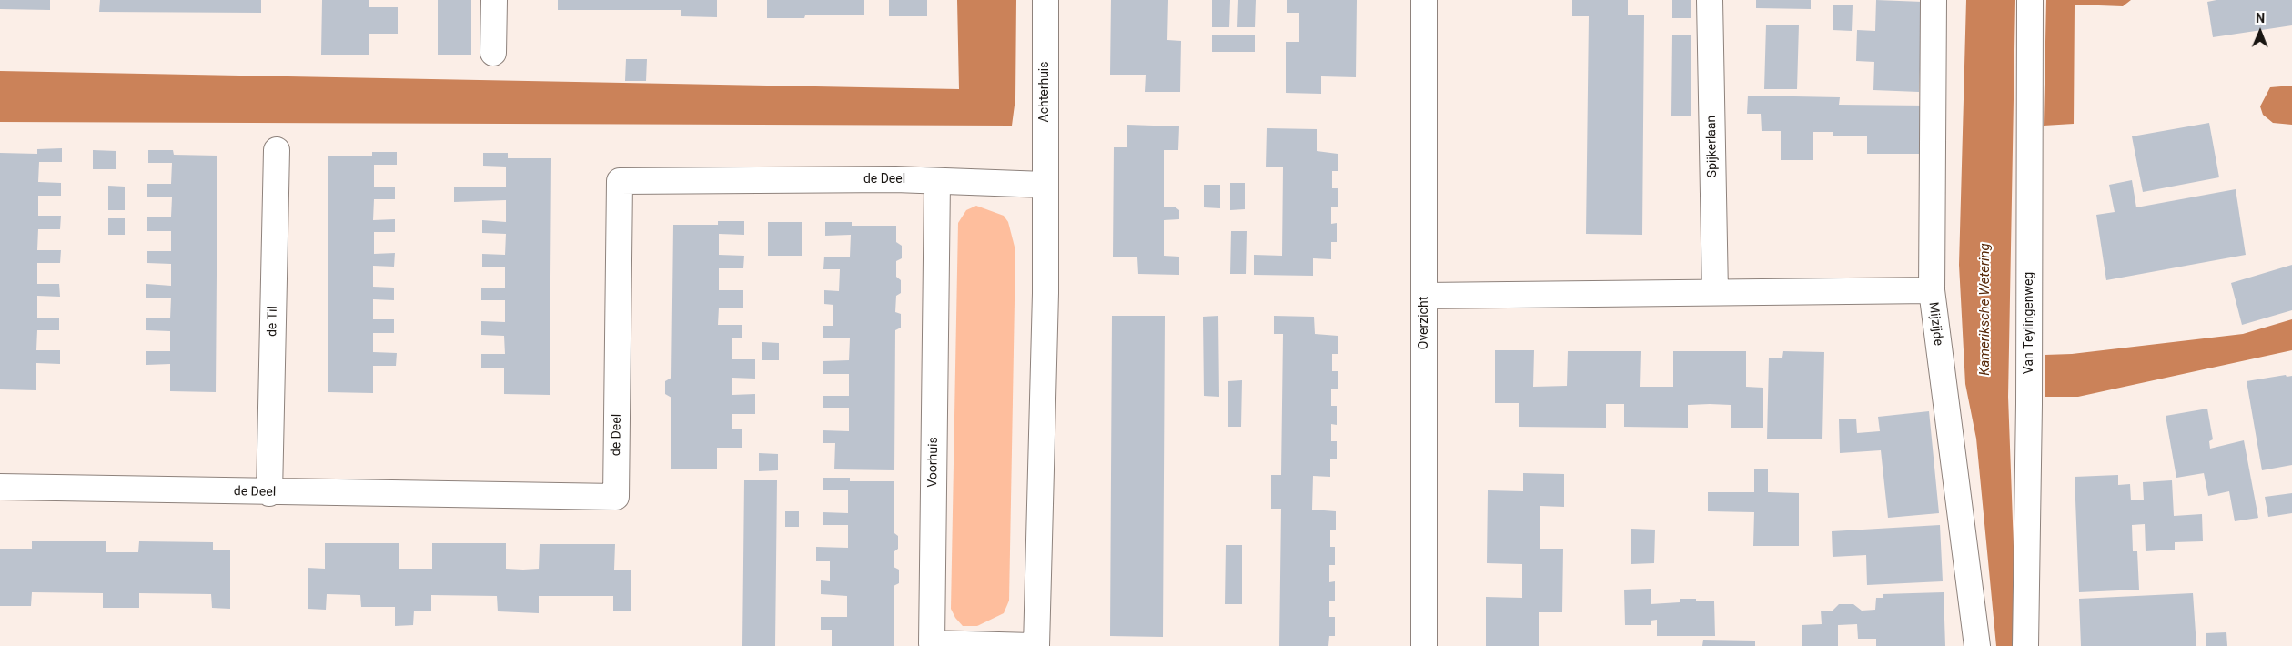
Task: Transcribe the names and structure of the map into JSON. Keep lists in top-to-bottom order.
{
  "streets": {
    "street": [
      "Achterhuis",
      "Spijkerlaan",
      "de Deel",
      "de Til",
      "Overzicht",
      "Van Teylingenweg",
      "Mijzijde",
      "Voorhuis"
    ]
  },
  "crossings": [
    ["Achterhuis", "de Deel"],
    ["de Deel", "de Til"],
    ["de Deel", "Voorhuis"]
  ],
  "water": ["Kameriksche Wetering"],
  "north": "top"
}
